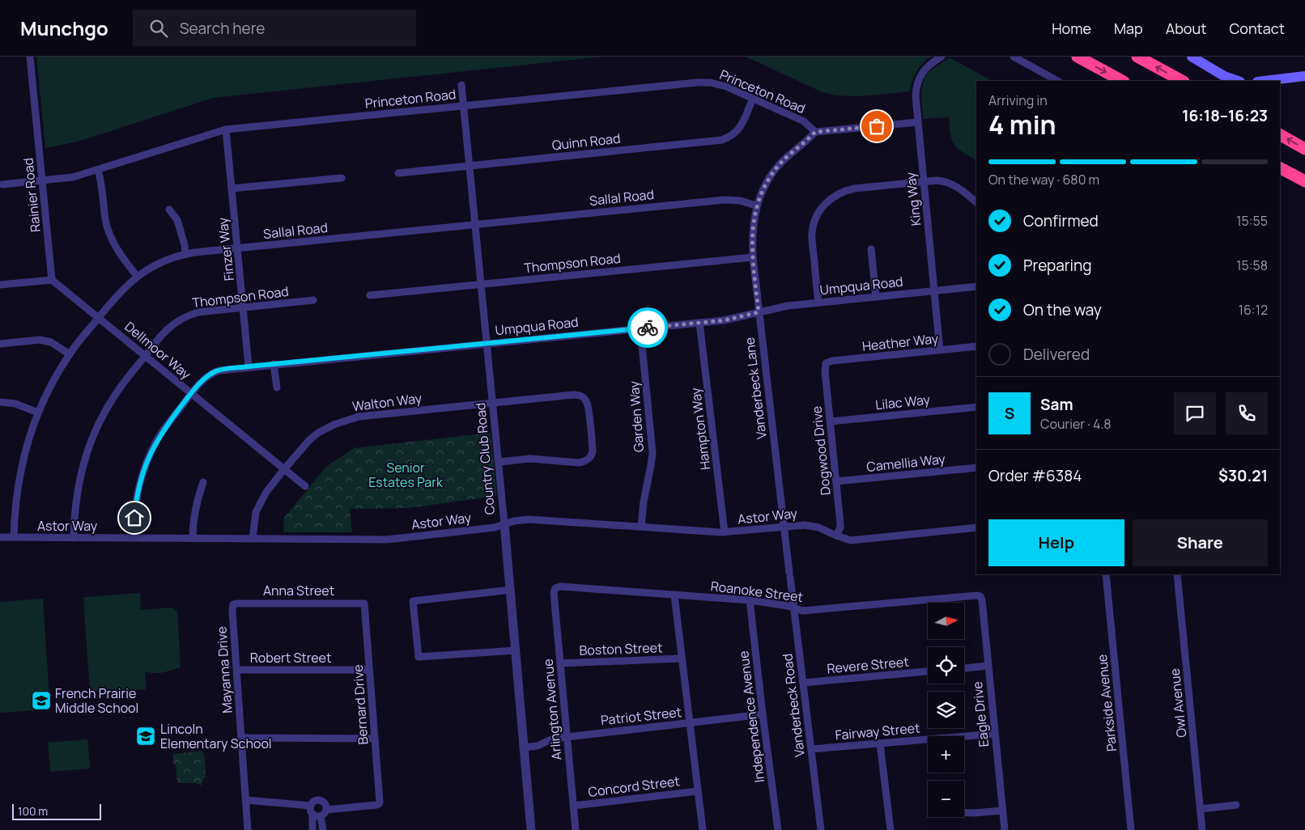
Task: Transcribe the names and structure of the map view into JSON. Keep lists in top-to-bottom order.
{
  "streets": {
    "street": [
      "Princeton Road",
      "Quinn Road",
      "Rainier Road",
      "Sallal Road",
      "King Way",
      "Finzer Way",
      "Thompson Road",
      "Umpqua Road",
      "Heather Way",
      "Dellmoor Way",
      "Vanderbeck Lane",
      "Walton Way",
      "Lilac Way",
      "Garden Way",
      "Hampton Way",
      "Dogwood Drive",
      "Country Club Road",
      "Camellia Way",
      "Astor Way",
      "Anna Street",
      "Roanoke Street",
      "Boston Street",
      "Robert Street",
      "Revere Street",
      "Mayanna Drive",
      "Parkside Avenue",
      "Owl Avenue",
      "Bernard Drive",
      "Vanderbeck Road",
      "Arlington Avenue",
      "Eagle Drive",
      "Patriot Street",
      "Independence Avenue",
      "Fairway Street",
      "Concord Street"
    ]
  },
  "crossings": [
    ["Princeton Road", "Quinn Road"],
    ["Princeton Road", "Rainier Road"],
    ["Princeton Road", "Finzer Way"],
    ["Princeton Road", "Vanderbeck Lane"],
    ["Princeton Road", "Country Club Road"],
    ["Quinn Road", "Country Club Road"],
    ["Rainier Road", "Dellmoor Way"],
    ["Sallal Road", "Finzer Way"],
    ["Sallal Road", "Dellmoor Way"],
    ["Sallal Road", "Vanderbeck Lane"],
    ["Sallal Road", "Country Club Road"],
    ["Sallal Road", "Astor Way"],
    ["King Way", "Umpqua Road"],
    ["King Way", "Heather Way"],
    ["Finzer Way", "Thompson Road"],
    ["Finzer Way", "Umpqua Road"],
    ["Thompson Road", "Dellmoor Way"],
    ["Thompson Road", "Vanderbeck Lane"],
    ["Thompson Road", "Country Club Road"],
    ["Thompson Road", "Astor Way"],
    ["Umpqua Road", "Dellmoor Way"],
    ["Umpqua Road", "Vanderbeck Lane"],
    ["Umpqua Road", "Garden Way"],
    ["Umpqua Road", "Hampton Way"],
    ["Umpqua Road", "Country Club Road"],
    ["Umpqua Road", "Astor Way"],
    ["Heather Way", "Dogwood Drive"],
    ["Dellmoor Way", "Walton Way"],
    ["Vanderbeck Lane", "Astor Way"],
    ["Vanderbeck Lane", "Vanderbeck Road"],
    ["Walton Way", "Country Club Road"],
    ["Walton Way", "Astor Way"],
    ["Lilac Way", "Dogwood Drive"],
    ["Garden Way", "Astor Way"],
    ["Hampton Way", "Astor Way"],
    ["Dogwood Drive", "Camellia Way"],
    ["Dogwood Drive", "Astor Way"],
    ["Country Club Road", "Astor Way"],
    ["Country Club Road", "Patriot Street"],
    ["Anna Street", "Mayanna Drive"],
    ["Anna Street", "Bernard Drive"],
    ["Roanoke Street", "Vanderbeck Road"],
    ["Roanoke Street", "Arlington Avenue"],
    ["Roanoke Street", "Eagle Drive"],
    ["Roanoke Street", "Independence Avenue"],
    ["Boston Street", "Arlington Avenue"],
    ["Robert Street", "Mayanna Drive"],
    ["Robert Street", "Bernard Drive"],
    ["Revere Street", "Vanderbeck Road"],
    ["Vanderbeck Road", "Fairway Street"],
    ["Arlington Avenue", "Patriot Street"],
    ["Arlington Avenue", "Concord Street"],
    ["Eagle Drive", "Fairway Street"],
    ["Patriot Street", "Independence Avenue"]
  ],
  "parks": ["Senior Estates Park"],
  "places": {
    "school or university": ["French Prairie Middle School", "Lincoln Elementary School"]
  },
  "scale_bar": "100 m",
  "north": "right",
  "page": {
    "header": "Munchgo",
    "search": "Search here",
    "nav": [
      "Home",
      "Map",
      "About",
      "Contact"
    ],
    "heading": ["4 min", "Arriving in", "16:18–16:23"],
    "panel": [
      "Sam",
      "Courier · 4.8",
      "Order #6384",
      "$30.21"
    ],
    "bar": "On the way · 680 m",
    "list": [
      ["Confirmed", "15:55"],
      ["Preparing", "15:58"],
      ["On the way", "16:12"],
      "Delivered"
    ],
    "round": "S",
    "buttons": ["Help", "Share"],
    "map_buttons": ["+", "−"],
    "scale": "100 m"
  }
}
